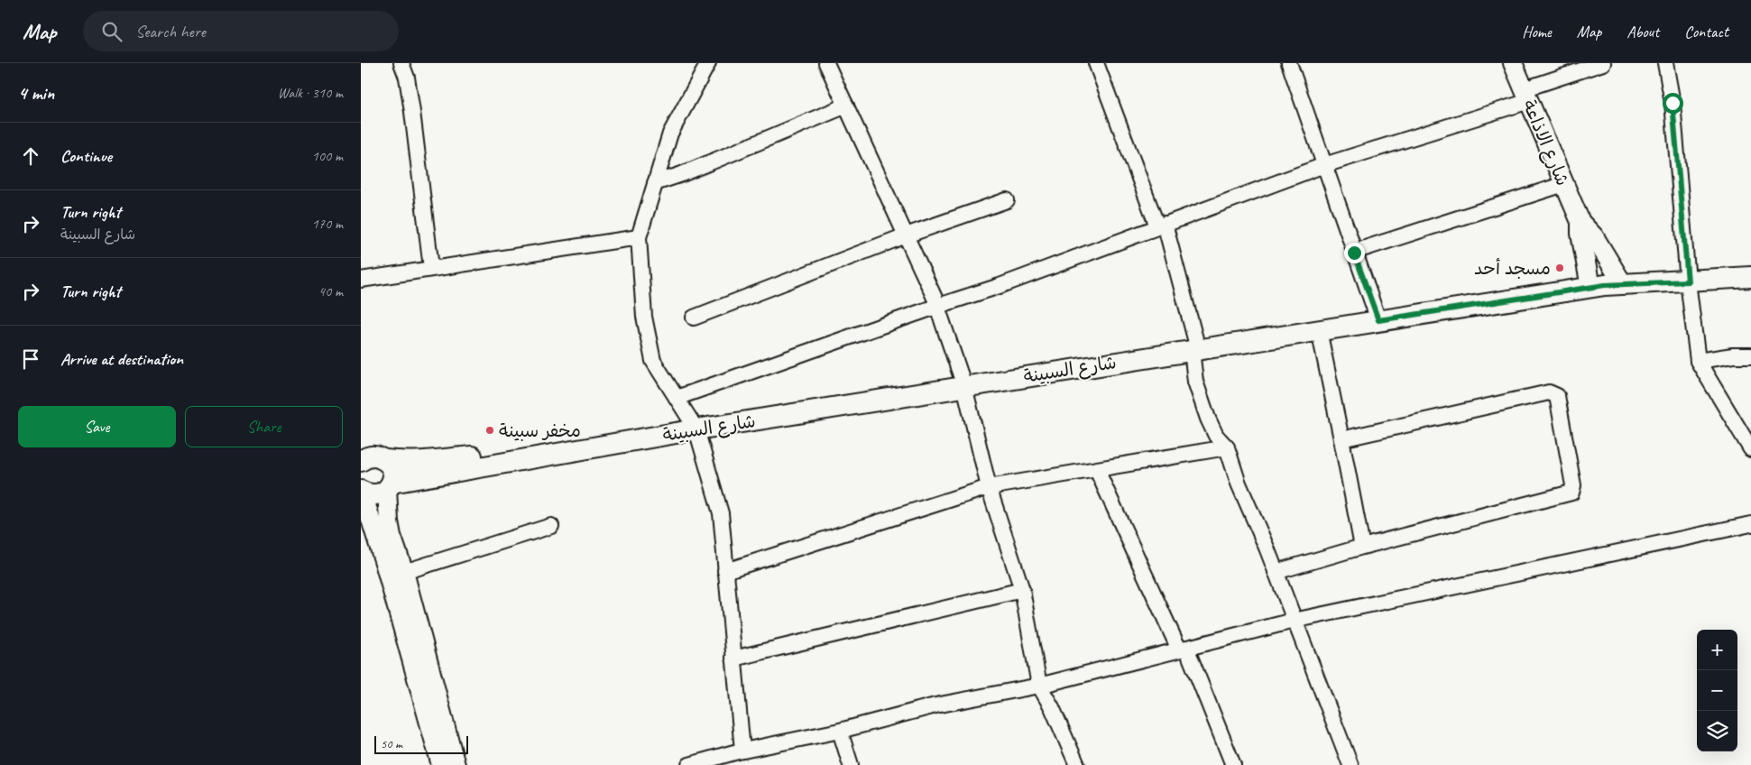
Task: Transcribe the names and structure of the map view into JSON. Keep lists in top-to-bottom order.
{
  "streets": {
    "main road": ["شارع السبينة"],
    "street": ["شارع الاذاعة"]
  },
  "crossings": [
    ["شارع الاذاعة", "شارع السبينة"]
  ],
  "places": ["مسجد أحد", "مخفر سبينة"],
  "scale_bar": "50 m",
  "page": {
    "header": "Map",
    "search": "Search here",
    "nav": [
      "Home",
      "Map",
      "About",
      "Contact"
    ],
    "heading": ["4 min", "Walk · 310 m"],
    "list": [
      ["Continue", "100 m"],
      ["Turn right", "شارع السبينة", "170 m"],
      ["Turn right", "40 m"],
      "Arrive at destination"
    ],
    "buttons": ["Save", "Share"],
    "map_buttons": ["+", "−"],
    "scale": "50 m"
  }
}
